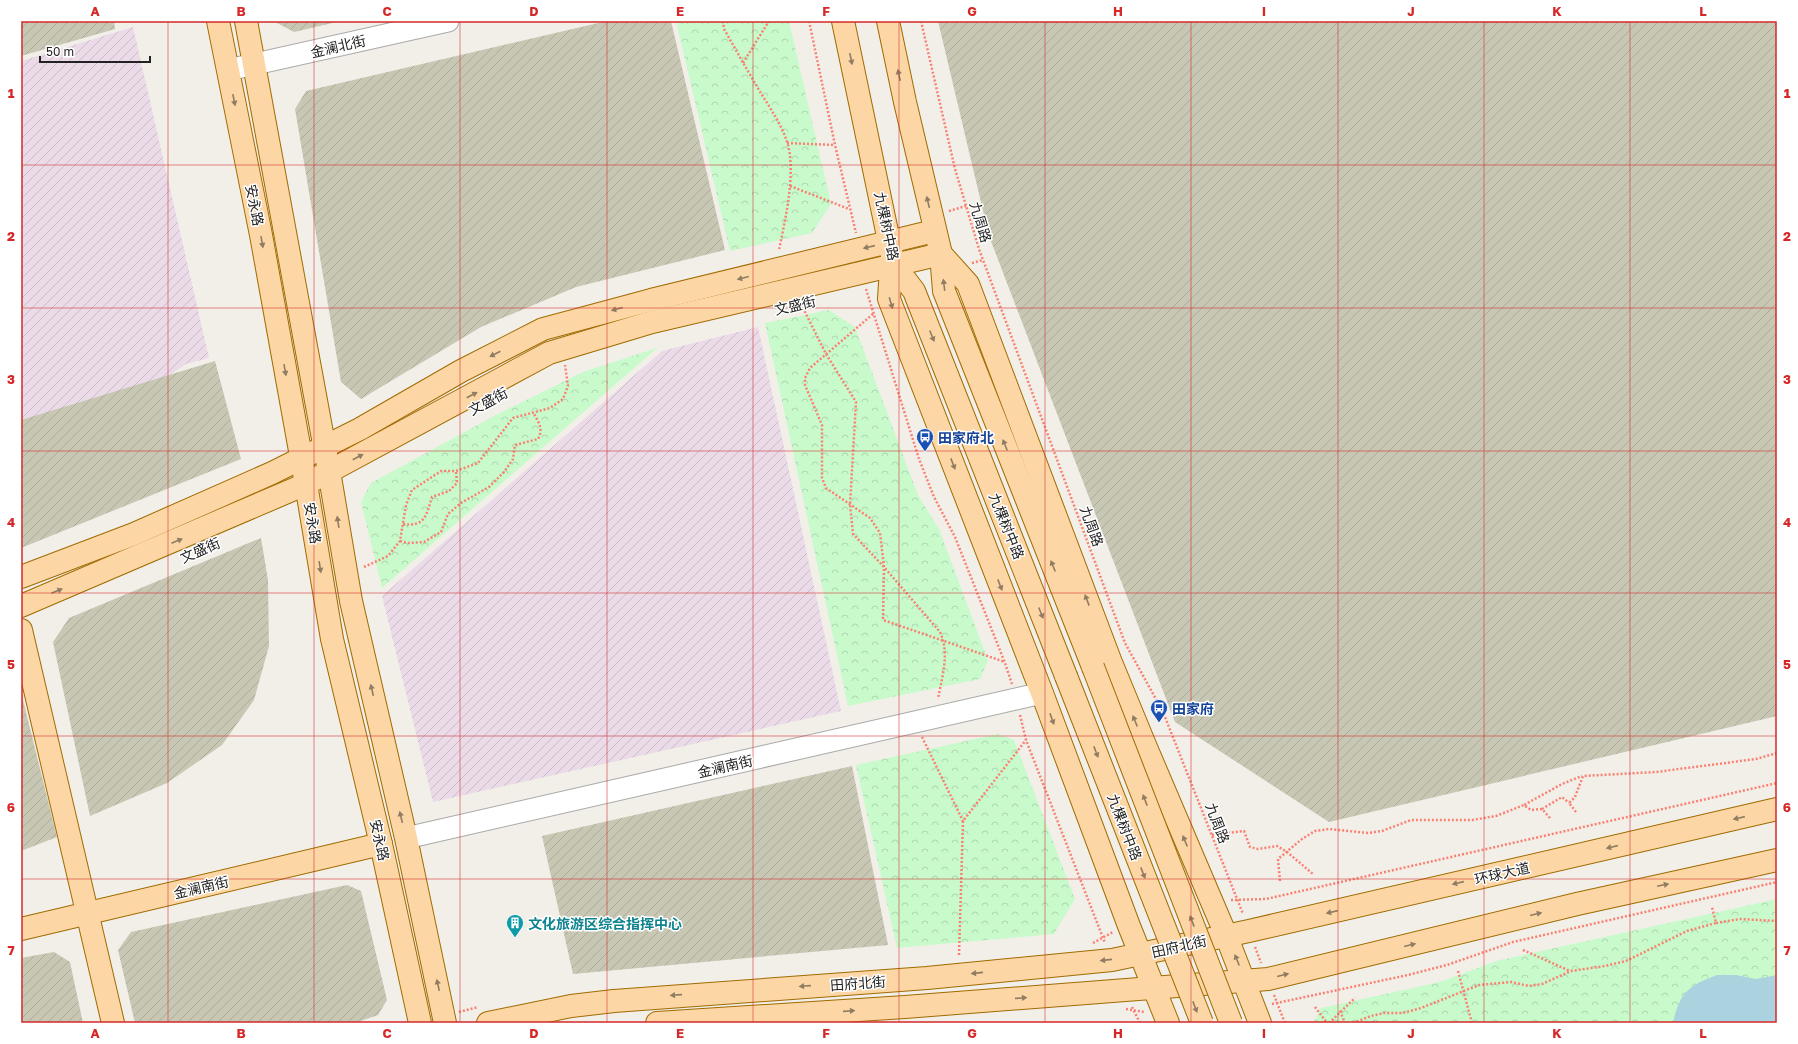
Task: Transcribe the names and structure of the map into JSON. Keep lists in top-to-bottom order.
{
  "streets": {
    "main road": [
      "安永路",
      "九棵树中路",
      "文盛街",
      "金澜南街",
      "环球大道",
      "田府北街"
    ],
    "street": ["金澜北街"],
    "path": ["九周路"]
  },
  "crossings": [
    ["金澜北街", "安永路"],
    ["安永路", "文盛街"],
    ["安永路", "金澜南街"],
    ["九周路", "环球大道"],
    ["九棵树中路", "文盛街"],
    ["环球大道", "田府北街"]
  ],
  "places": {
    "bus stop": ["田家府北", "田家府"],
    "building": ["文化旅游区综合指挥中心"]
  },
  "scale_bar": "50 m",
  "grid": {
    "columns": [
      "A",
      "B",
      "C",
      "D",
      "E",
      "F",
      "G",
      "H",
      "I",
      "J",
      "K",
      "L"
    ],
    "rows": [
      "1",
      "2",
      "3",
      "4",
      "5",
      "6",
      "7"
    ]
  }
}
